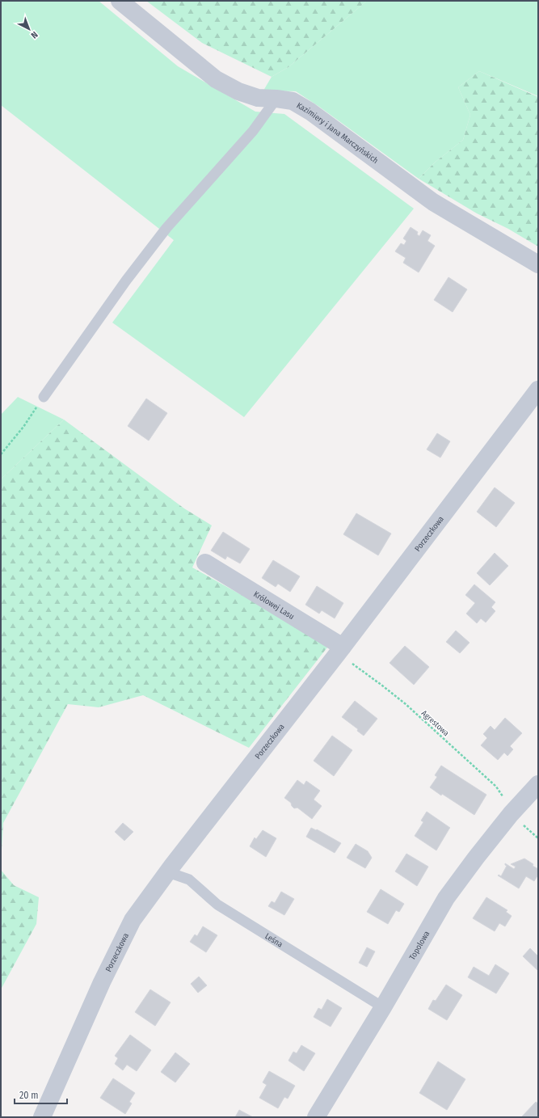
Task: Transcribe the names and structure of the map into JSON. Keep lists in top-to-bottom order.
{
  "streets": {
    "street": [
      "Kazimiery i Jana Marczyńskich",
      "Porzeczkowa",
      "Królowej Lasu",
      "Topolowa"
    ],
    "lane": ["Leśna"],
    "path": ["Agrestowa"]
  },
  "crossings": [
    ["Porzeczkowa", "Królowej Lasu"],
    ["Porzeczkowa", "Agrestowa"],
    ["Porzeczkowa", "Leśna"],
    ["Królowej Lasu", "Agrestowa"],
    ["Agrestowa", "Topolowa"],
    ["Leśna", "Topolowa"]
  ],
  "scale_bar": "20 m",
  "north": "bottom right"
}
